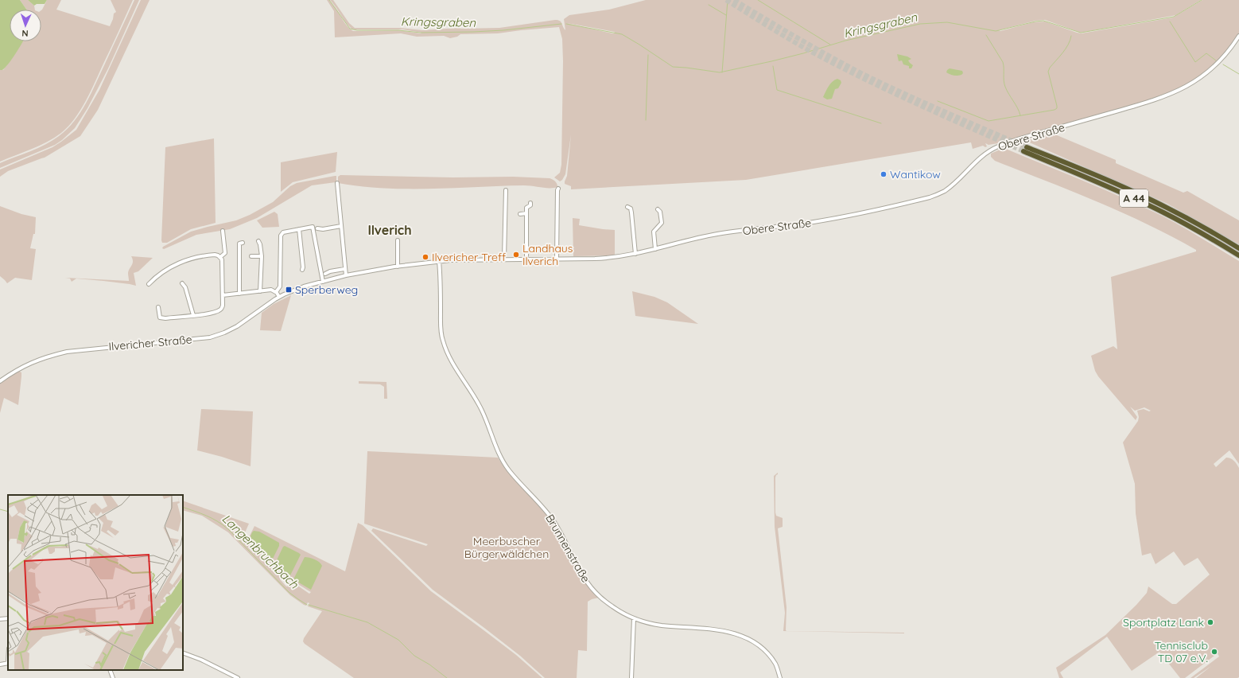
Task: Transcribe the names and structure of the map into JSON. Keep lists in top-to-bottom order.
{
  "streets": {
    "highway": ["A 44"],
    "street": ["Obere Straße", "Ilvericher Straße", "Brunnenstraße"]
  },
  "crossings": [
    ["Obere Straße", "Ilvericher Straße"],
    ["Obere Straße", "Brunnenstraße"]
  ],
  "districts": ["Ilverich"],
  "water": ["Kringsgraben", "Langenbruchbach"],
  "parks": ["Meerbuscher Bürgerwäldchen"],
  "places": {
    "other": [
      "Wantikow",
      "Landhaus Ilverich",
      "Ilvericher Treff",
      "Sportplatz Lank",
      "Tennisclub TD 07 e.V."
    ],
    "transit": ["Sperberweg"]
  },
  "north": "bottom"
}
